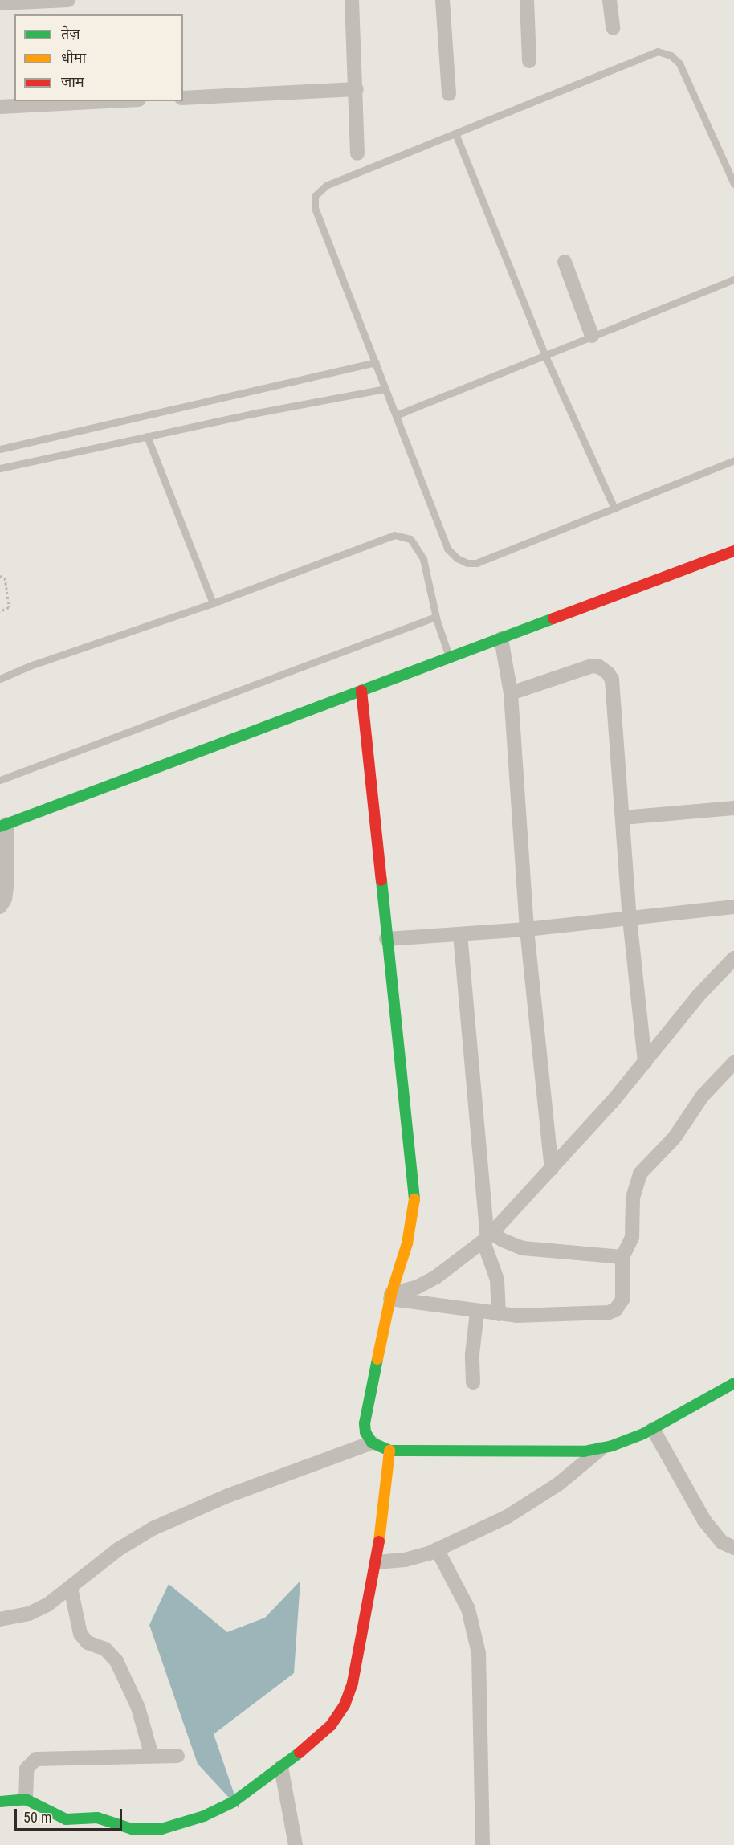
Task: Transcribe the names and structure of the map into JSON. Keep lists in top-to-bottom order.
{
  "legend": ["तेज़", "धीमा", "जाम"],
  "scale_bar": "50 m"
}
